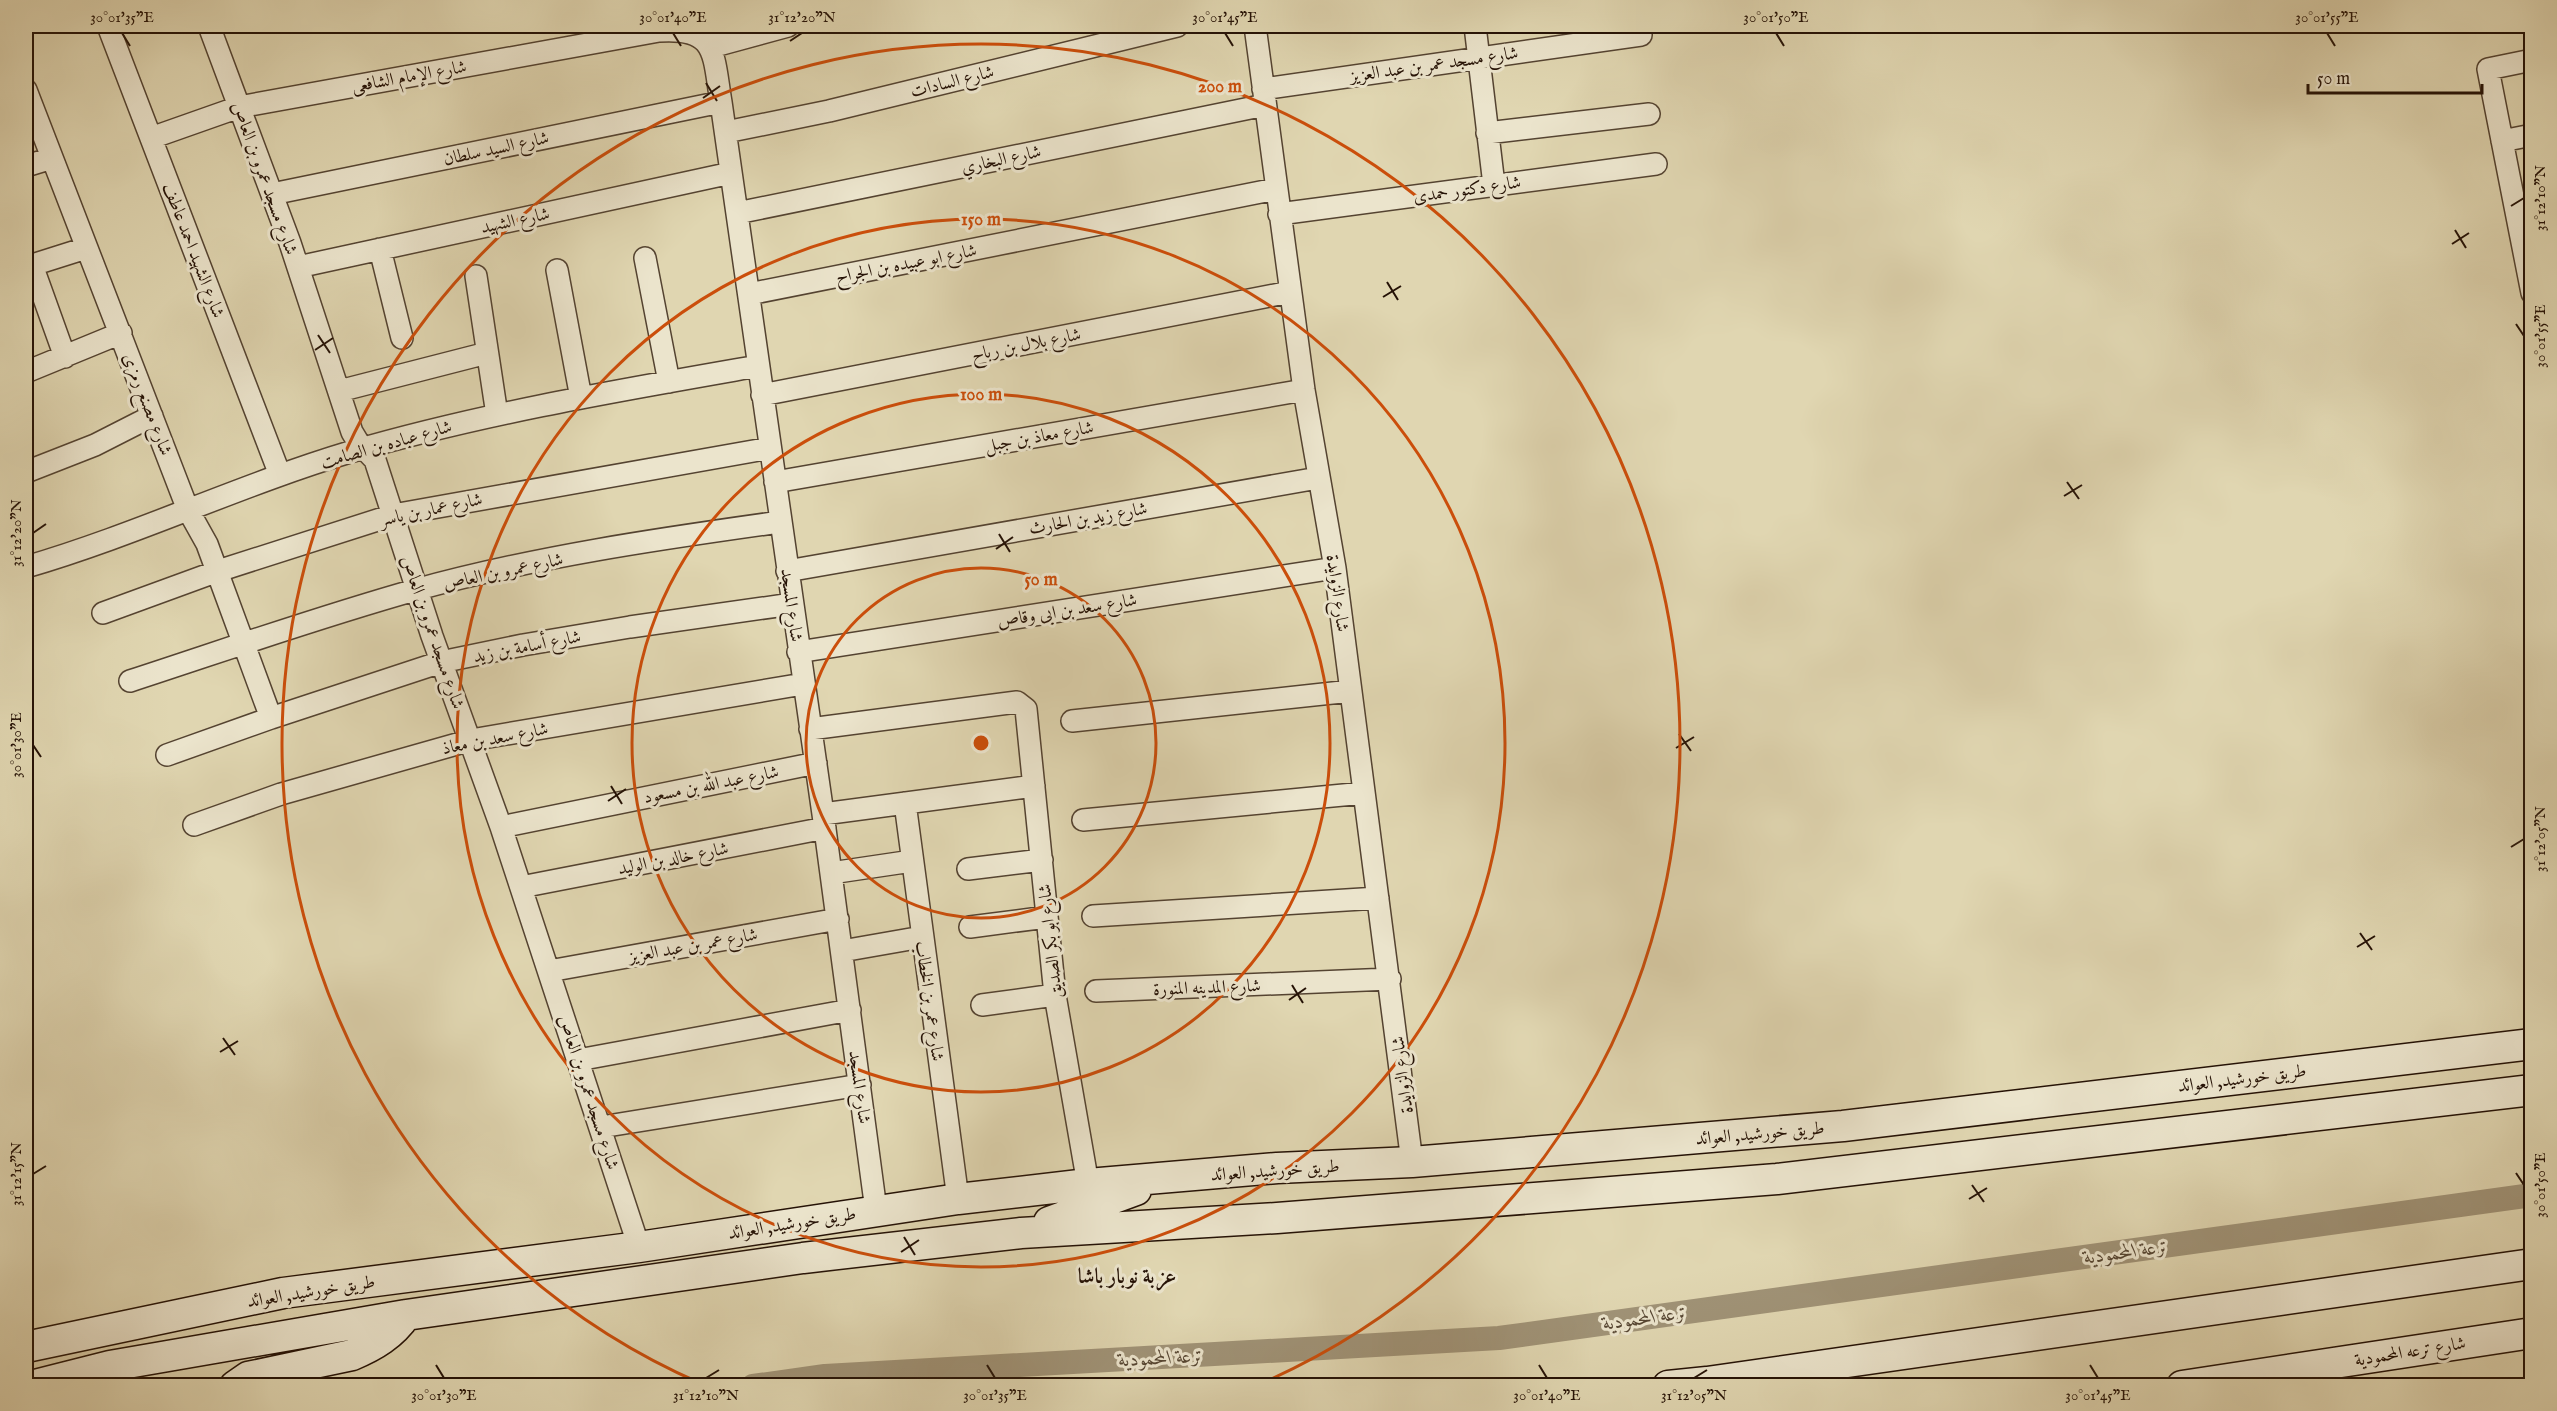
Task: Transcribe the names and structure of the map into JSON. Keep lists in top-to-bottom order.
{
  "streets": {
    "main road": ["طريق خورشيد, العوائد", "شارع ترعه المحمودية"],
    "street": [
      "شارع مسجد عمر بن عبد العزيز",
      "شارع الإمام الشافعى",
      "شارع السادات",
      "شارع السيد سلطان",
      "شارع البخاري",
      "شارع مسجد عمرو بن العاص",
      "شارع دكتور حمدى",
      "شارع الشهيد",
      "شارع الشهيد احمد عاطف",
      "شارع ابو عبيده بن الجراح",
      "شارع بلال بن رباح",
      "شارع مصنع رمزى",
      "شارع معاذ بن جبل",
      "شارع عباده بن الصامت",
      "شارع عمار بن ياسر",
      "شارع زيد بن الحارث",
      "شارع عمرو بن العاص",
      "شارع الزوايدة",
      "شارع المسجد",
      "شارع سعد بن ابى وقاص",
      "شارع أسامة بن زيد",
      "شارع سعد بن معاذ",
      "شارع عبد الله بن مسعود",
      "شارع خالد بن الوليد",
      "شارع ابو بكر الصديق",
      "شارع عمر بن عبد العزيز",
      "شارع المدينه المنورة",
      "شارع عمر بن الخطاب"
    ]
  },
  "crossings": [
    ["شارع مسجد عمر بن عبد العزيز", "شارع البخاري"],
    ["شارع مسجد عمر بن عبد العزيز", "شارع الزوايدة"],
    ["شارع الإمام الشافعى", "شارع مسجد عمرو بن العاص"],
    ["شارع الإمام الشافعى", "شارع الشهيد احمد عاطف"],
    ["شارع السادات", "شارع المسجد"],
    ["شارع السيد سلطان", "شارع مسجد عمرو بن العاص"],
    ["شارع السيد سلطان", "شارع المسجد"],
    ["شارع البخاري", "شارع الزوايدة"],
    ["شارع البخاري", "شارع المسجد"],
    ["شارع مسجد عمرو بن العاص", "شارع الشهيد"],
    ["شارع مسجد عمرو بن العاص", "شارع عباده بن الصامت"],
    ["شارع مسجد عمرو بن العاص", "شارع عمار بن ياسر"],
    ["شارع مسجد عمرو بن العاص", "شارع عمرو بن العاص"],
    ["شارع مسجد عمرو بن العاص", "شارع أسامة بن زيد"],
    ["شارع مسجد عمرو بن العاص", "شارع سعد بن معاذ"],
    ["شارع مسجد عمرو بن العاص", "شارع عبد الله بن مسعود"],
    ["شارع مسجد عمرو بن العاص", "شارع خالد بن الوليد"],
    ["شارع مسجد عمرو بن العاص", "شارع عمر بن عبد العزيز"],
    ["شارع مسجد عمرو بن العاص", "طريق خورشيد, العوائد"],
    ["شارع دكتور حمدى", "شارع الزوايدة"],
    ["شارع الشهيد", "شارع المسجد"],
    ["شارع الشهيد احمد عاطف", "شارع عباده بن الصامت"],
    ["شارع ابو عبيده بن الجراح", "شارع الزوايدة"],
    ["شارع ابو عبيده بن الجراح", "شارع المسجد"],
    ["شارع بلال بن رباح", "شارع الزوايدة"],
    ["شارع بلال بن رباح", "شارع المسجد"],
    ["شارع مصنع رمزى", "شارع عباده بن الصامت"],
    ["شارع مصنع رمزى", "شارع عمار بن ياسر"],
    ["شارع مصنع رمزى", "شارع عمرو بن العاص"],
    ["شارع مصنع رمزى", "شارع أسامة بن زيد"],
    ["شارع معاذ بن جبل", "شارع الزوايدة"],
    ["شارع معاذ بن جبل", "شارع المسجد"],
    ["شارع عباده بن الصامت", "شارع المسجد"],
    ["شارع عمار بن ياسر", "شارع المسجد"],
    ["شارع زيد بن الحارث", "شارع الزوايدة"],
    ["شارع زيد بن الحارث", "شارع المسجد"],
    ["شارع عمرو بن العاص", "شارع المسجد"],
    ["شارع الزوايدة", "شارع سعد بن ابى وقاص"],
    ["شارع الزوايدة", "شارع المدينه المنورة"],
    ["شارع الزوايدة", "طريق خورشيد, العوائد"],
    ["شارع المسجد", "شارع سعد بن ابى وقاص"],
    ["شارع المسجد", "شارع أسامة بن زيد"],
    ["شارع المسجد", "شارع سعد بن معاذ"],
    ["شارع المسجد", "شارع عبد الله بن مسعود"],
    ["شارع المسجد", "شارع خالد بن الوليد"],
    ["شارع المسجد", "شارع ابو بكر الصديق"],
    ["شارع المسجد", "شارع عمر بن عبد العزيز"],
    ["شارع المسجد", "طريق خورشيد, العوائد"],
    ["شارع خالد بن الوليد", "شارع ابو بكر الصديق"],
    ["شارع خالد بن الوليد", "شارع عمر بن الخطاب"],
    ["شارع ابو بكر الصديق", "طريق خورشيد, العوائد"],
    ["شارع عمر بن الخطاب", "طريق خورشيد, العوائد"]
  ],
  "districts": ["عزبة نوبار باشا"],
  "water": ["ترعة المحمودية"],
  "scale_bar": "50 m",
  "coordinates": [
    "30°01'35\"E",
    "30°01'40\"E",
    "31°12'20\"N",
    "30°01'45\"E",
    "30°01'50\"E",
    "30°01'55\"E",
    "31°12'10\"N",
    "30°01'30\"E",
    "31°12'05\"N",
    "31°12'15\"N"
  ],
  "rings": [
    "200 m",
    "150 m",
    "100 m",
    "50 m"
  ]
}
